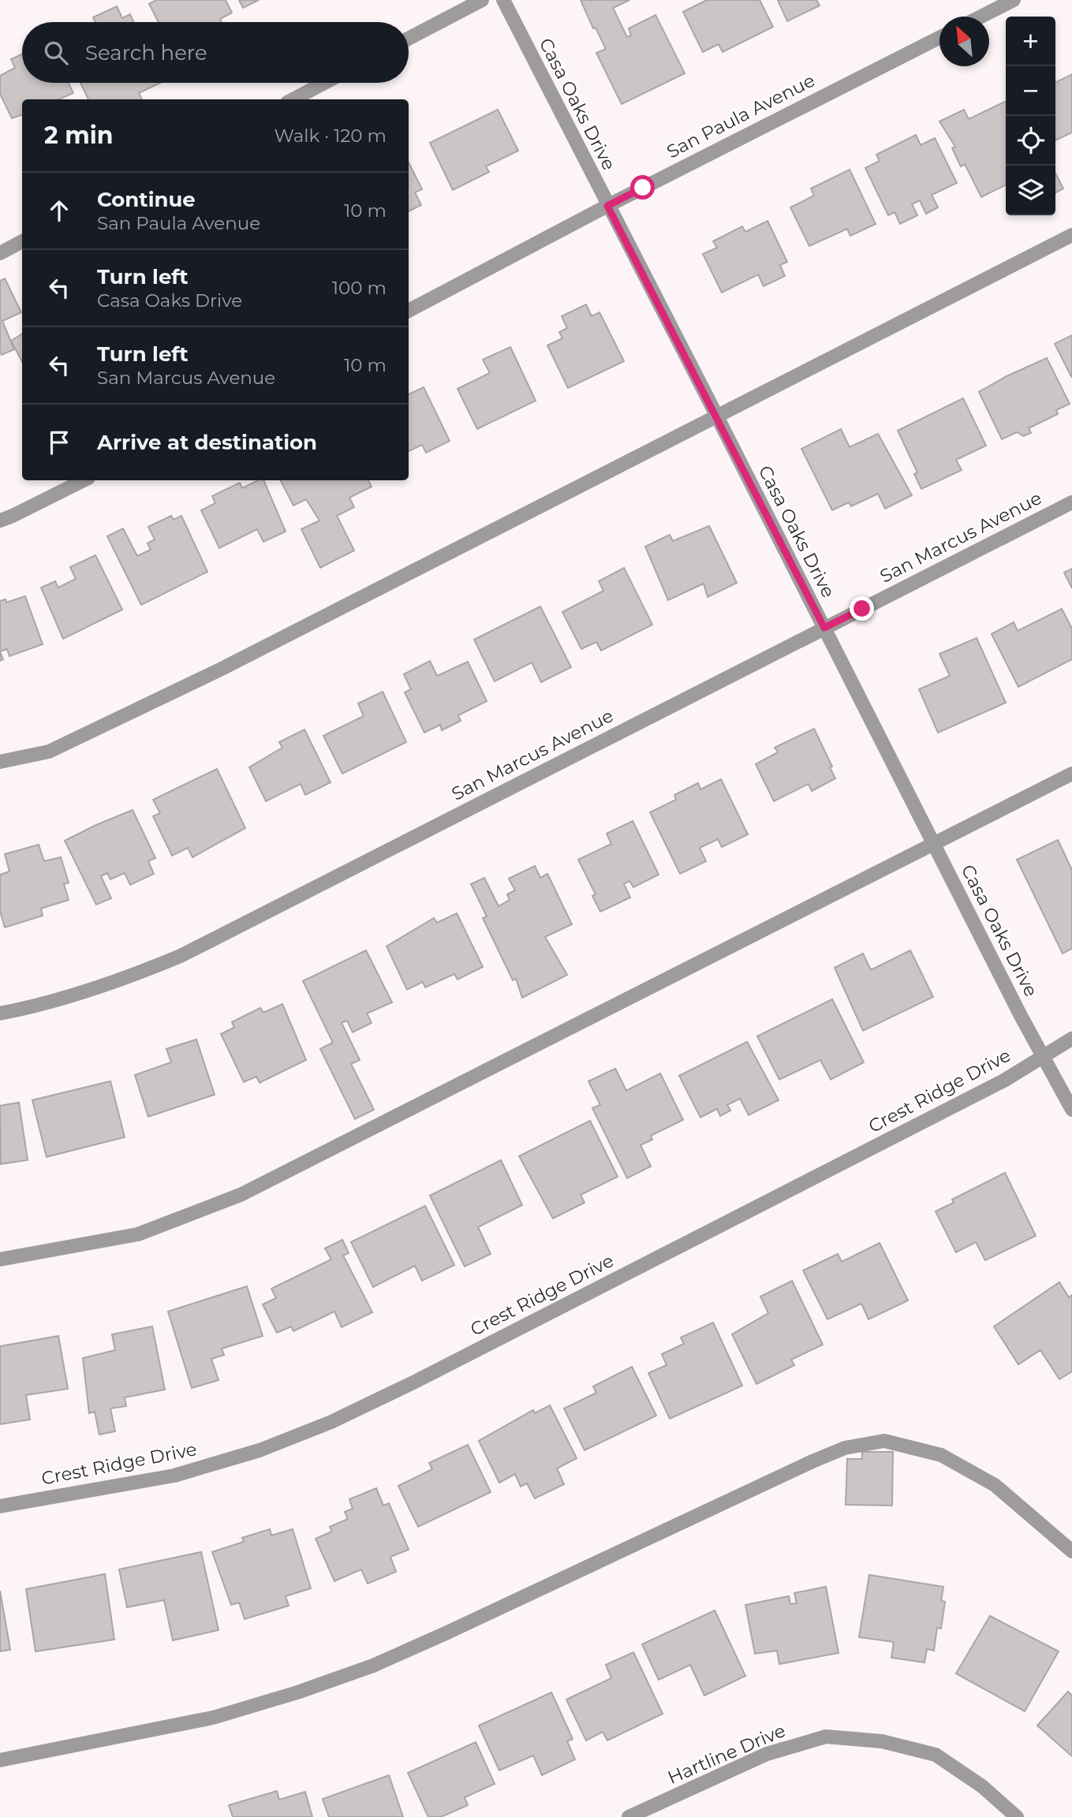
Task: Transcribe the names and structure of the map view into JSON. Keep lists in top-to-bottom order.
{
  "streets": {
    "street": [
      "Casa Oaks Drive",
      "San Paula Avenue",
      "San Marcus Avenue",
      "Crest Ridge Drive",
      "Hartline Drive"
    ]
  },
  "crossings": [
    ["Casa Oaks Drive", "San Paula Avenue"],
    ["Casa Oaks Drive", "San Marcus Avenue"],
    ["Casa Oaks Drive", "Crest Ridge Drive"]
  ],
  "north": "top left",
  "page": {
    "map_buttons": ["+", "−"],
    "search": "Search here",
    "heading": ["2 min", "Walk · 120 m"],
    "list": [
      ["Continue", "San Paula Avenue", "10 m"],
      ["Turn left", "Casa Oaks Drive", "100 m"],
      ["Turn left", "San Marcus Avenue", "10 m"],
      "Arrive at destination"
    ]
  }
}
